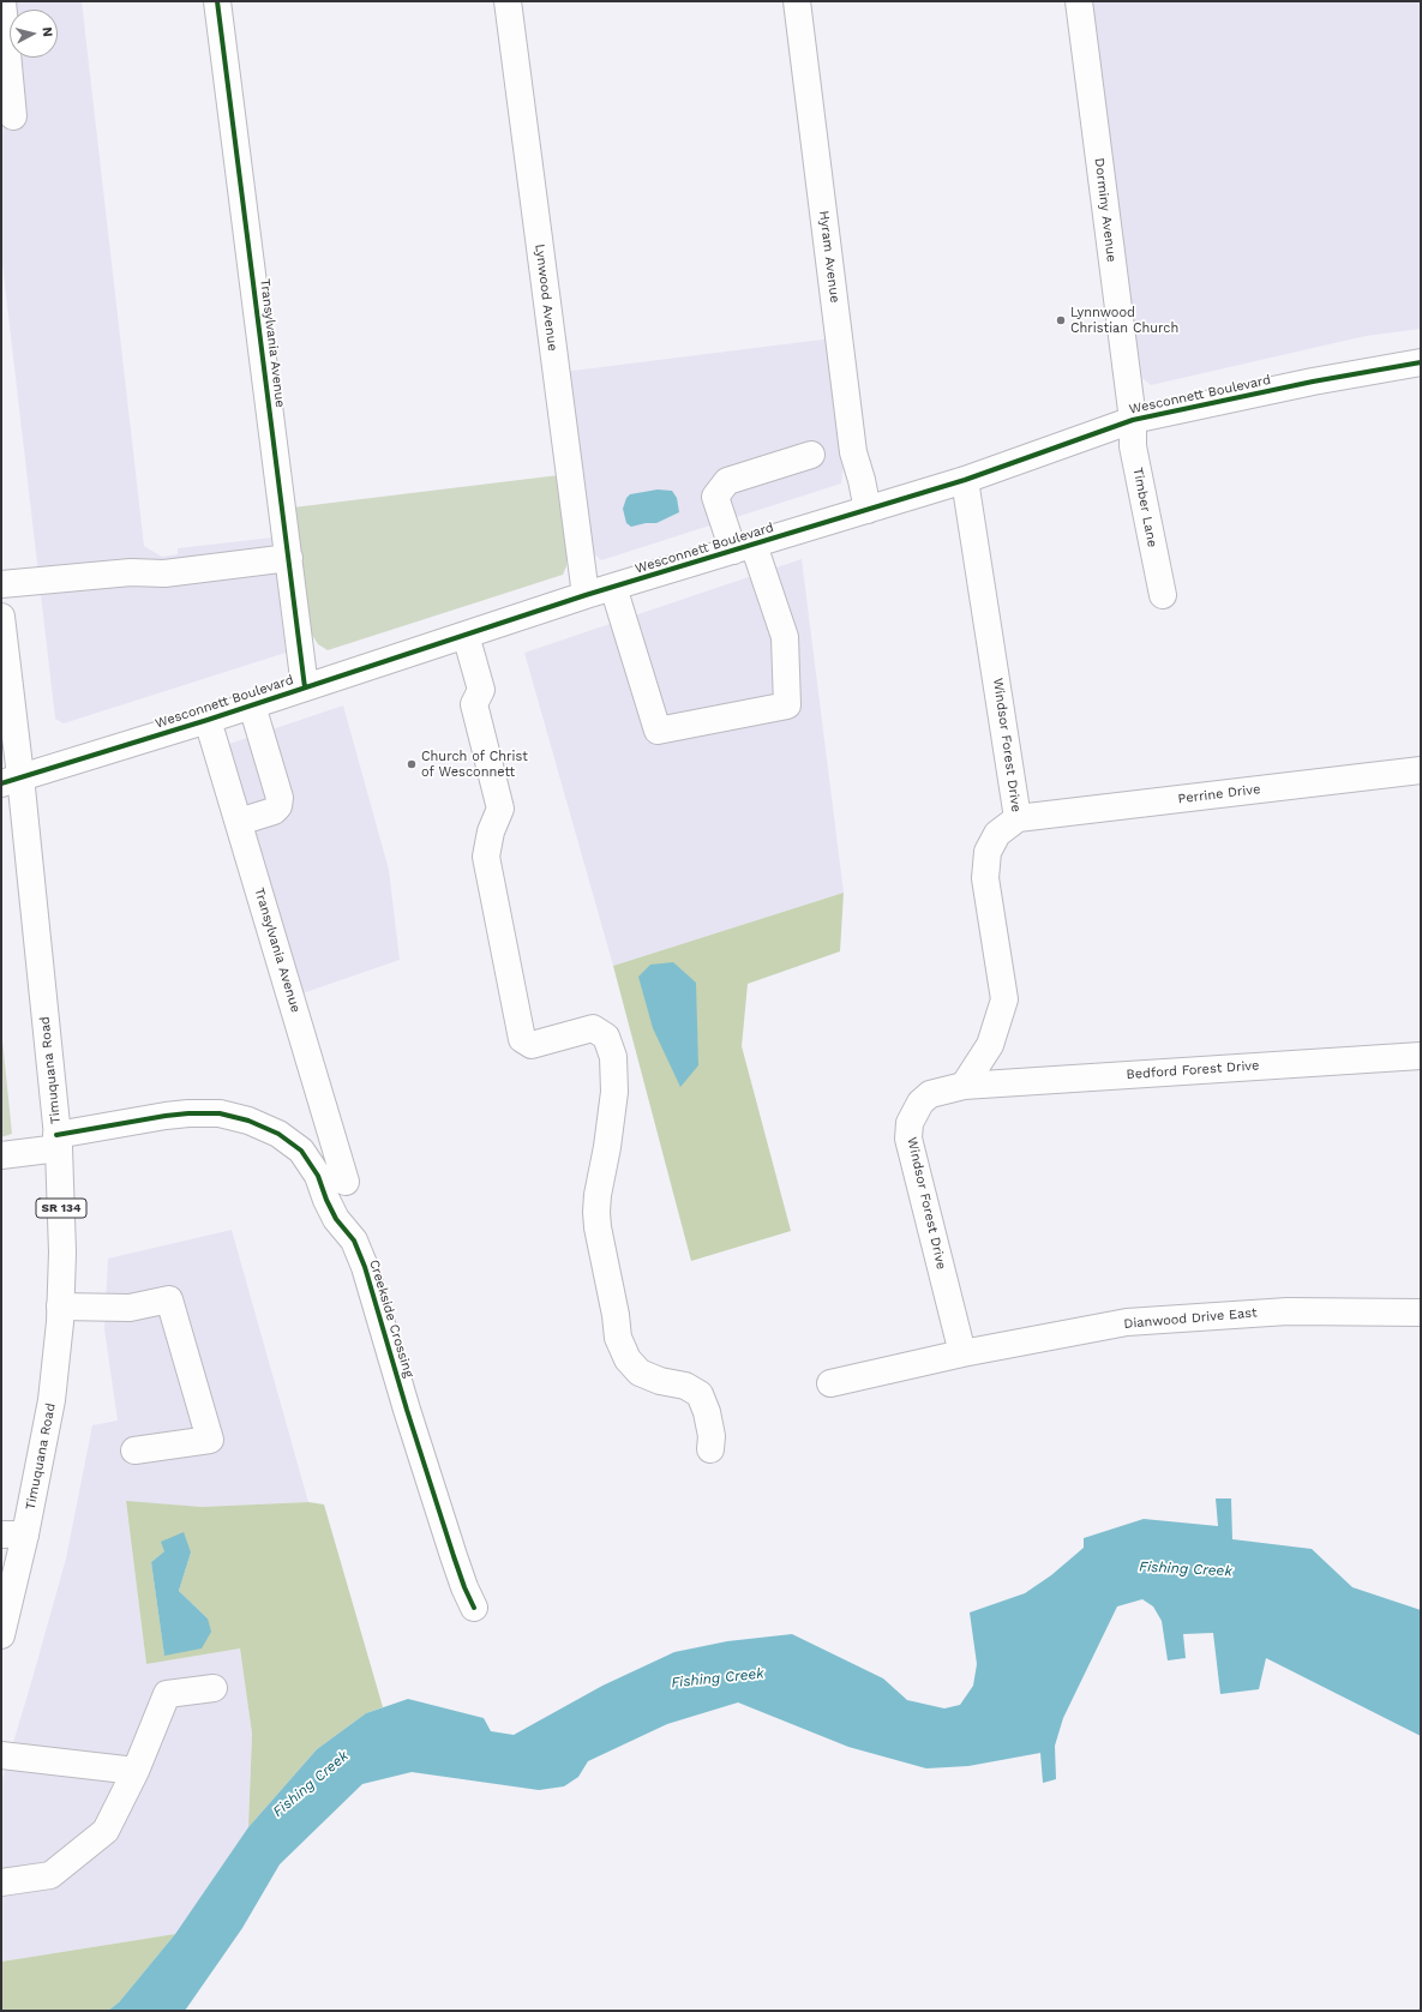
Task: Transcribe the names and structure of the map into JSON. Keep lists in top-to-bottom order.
{
  "streets": {
    "street": [
      "Dorminy Avenue",
      "Hyram Avenue",
      "Lynwood Avenue",
      "Transylvania Avenue",
      "Wesconnett Boulevard",
      "Timber Lane",
      "Windsor Forest Drive",
      "Perrine Drive",
      "Timuquana Road",
      "Bedford Forest Drive",
      "SR 134",
      "Creekside Crossing",
      "Dianwood Drive East"
    ]
  },
  "crossings": [
    ["Dorminy Avenue", "Wesconnett Boulevard"],
    ["Dorminy Avenue", "Timber Lane"],
    ["Hyram Avenue", "Wesconnett Boulevard"],
    ["Lynwood Avenue", "Wesconnett Boulevard"],
    ["Transylvania Avenue", "Wesconnett Boulevard"],
    ["Wesconnett Boulevard", "Timber Lane"],
    ["Wesconnett Boulevard", "Windsor Forest Drive"],
    ["Wesconnett Boulevard", "Timuquana Road"],
    ["Windsor Forest Drive", "Perrine Drive"],
    ["Windsor Forest Drive", "Bedford Forest Drive"],
    ["Windsor Forest Drive", "Dianwood Drive East"],
    ["Timuquana Road", "Creekside Crossing"]
  ],
  "water": ["Fishing Creek"],
  "places": ["Lynnwood Christian Church", "Church of Christ of Wesconnett"],
  "north": "right"
}
